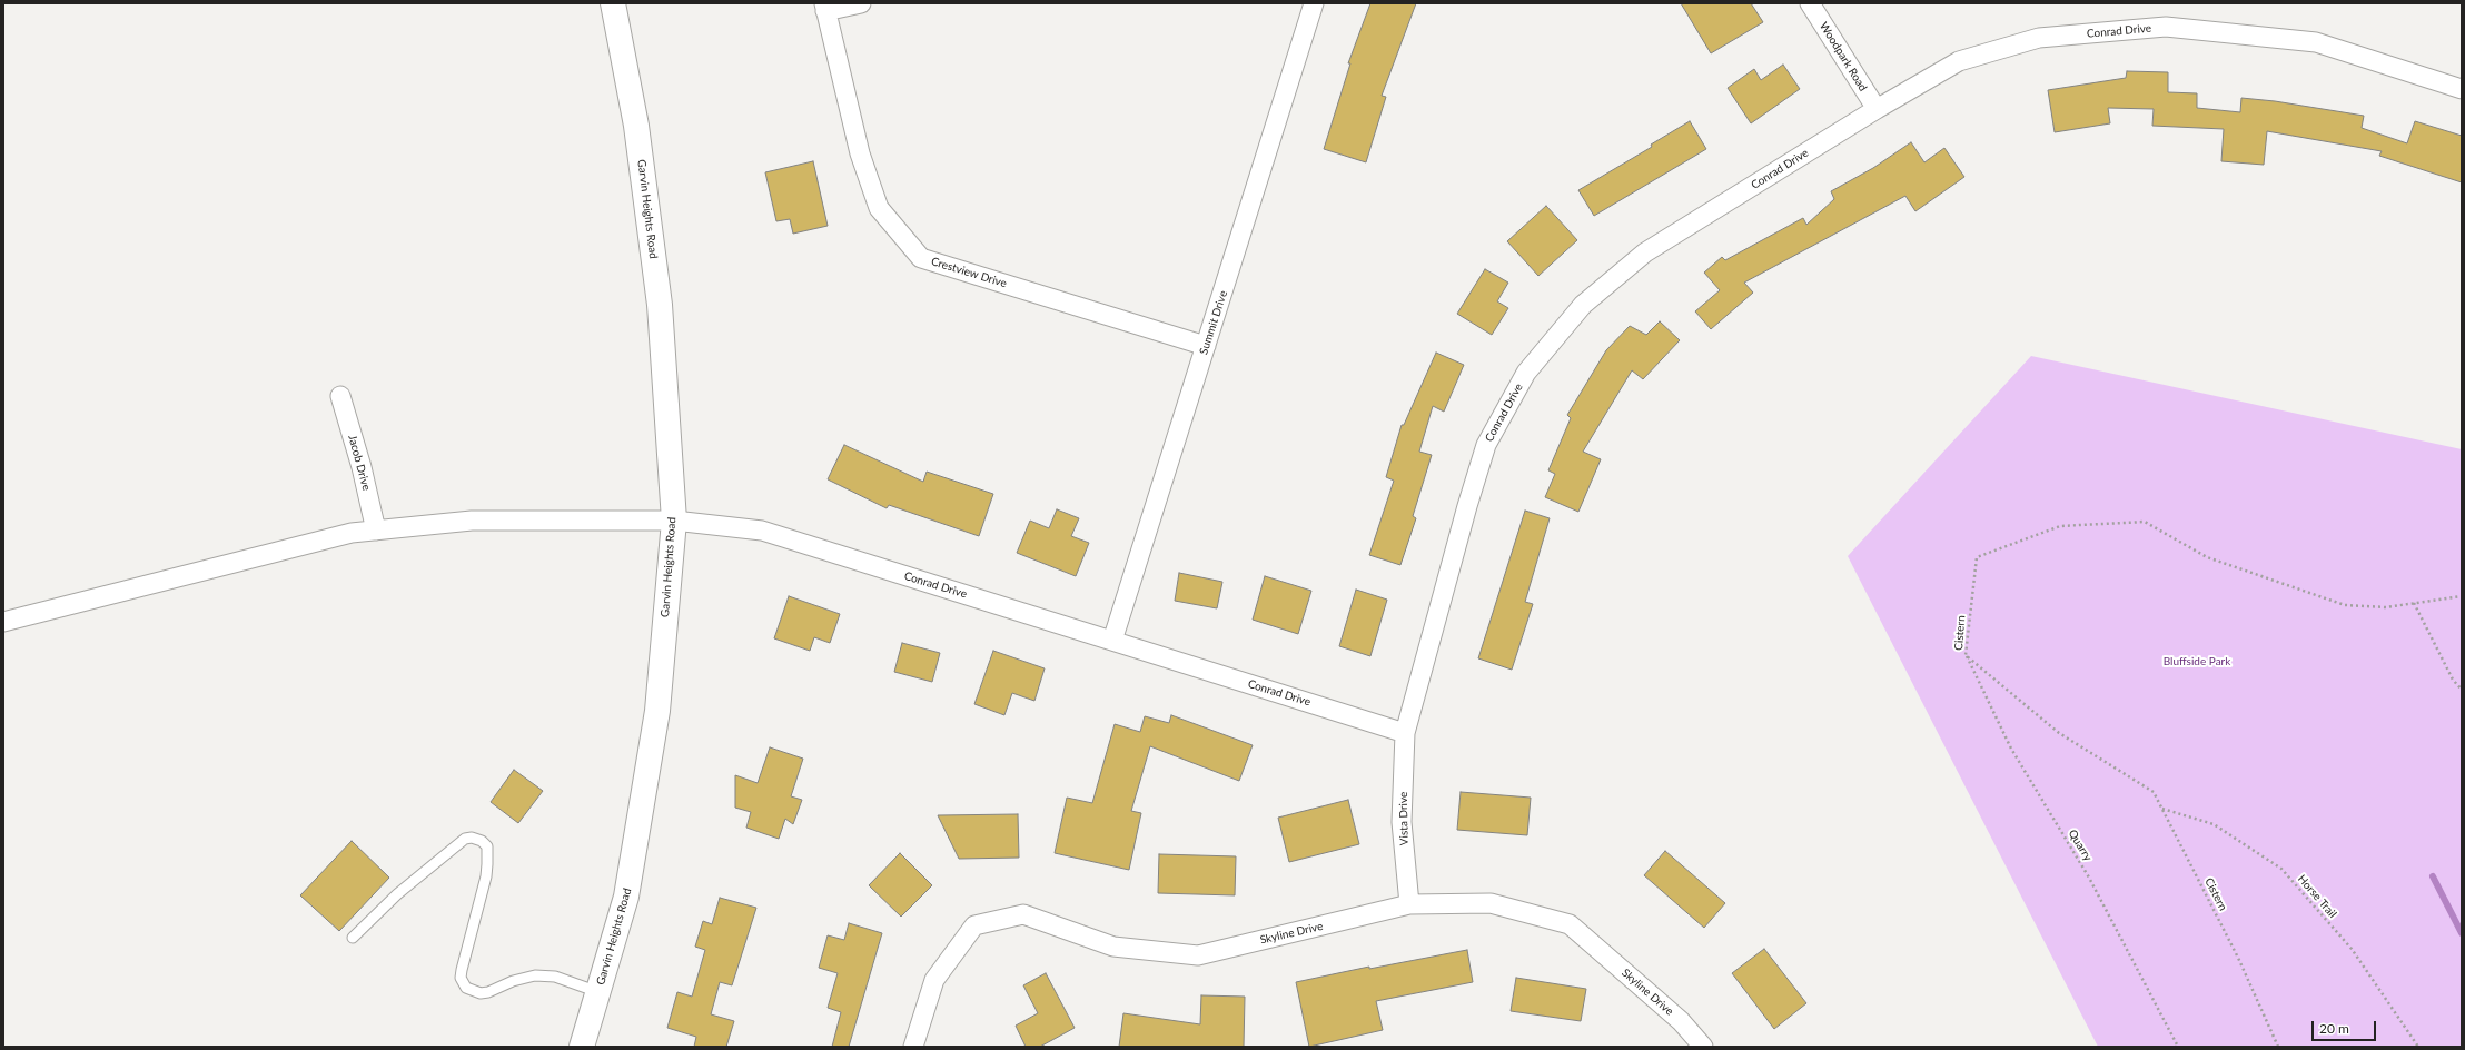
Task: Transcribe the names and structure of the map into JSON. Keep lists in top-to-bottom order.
{
  "streets": {
    "main road": ["Garvin Heights Road"],
    "street": [
      "Conrad Drive",
      "Woodpark Road",
      "Crestview Drive",
      "Summit Drive",
      "Jacob Drive",
      "Vista Drive",
      "Skyline Drive"
    ],
    "path": ["Cistern", "Quarry", "Horse Trail"]
  },
  "crossings": [
    ["Conrad Drive", "Woodpark Road"],
    ["Conrad Drive", "Garvin Heights Road"],
    ["Conrad Drive", "Summit Drive"],
    ["Conrad Drive", "Jacob Drive"],
    ["Conrad Drive", "Vista Drive"],
    ["Crestview Drive", "Summit Drive"],
    ["Cistern", "Quarry"],
    ["Cistern", "Horse Trail"],
    ["Vista Drive", "Skyline Drive"]
  ],
  "parks": ["Bluffside Park"],
  "scale_bar": "20 m"
}
